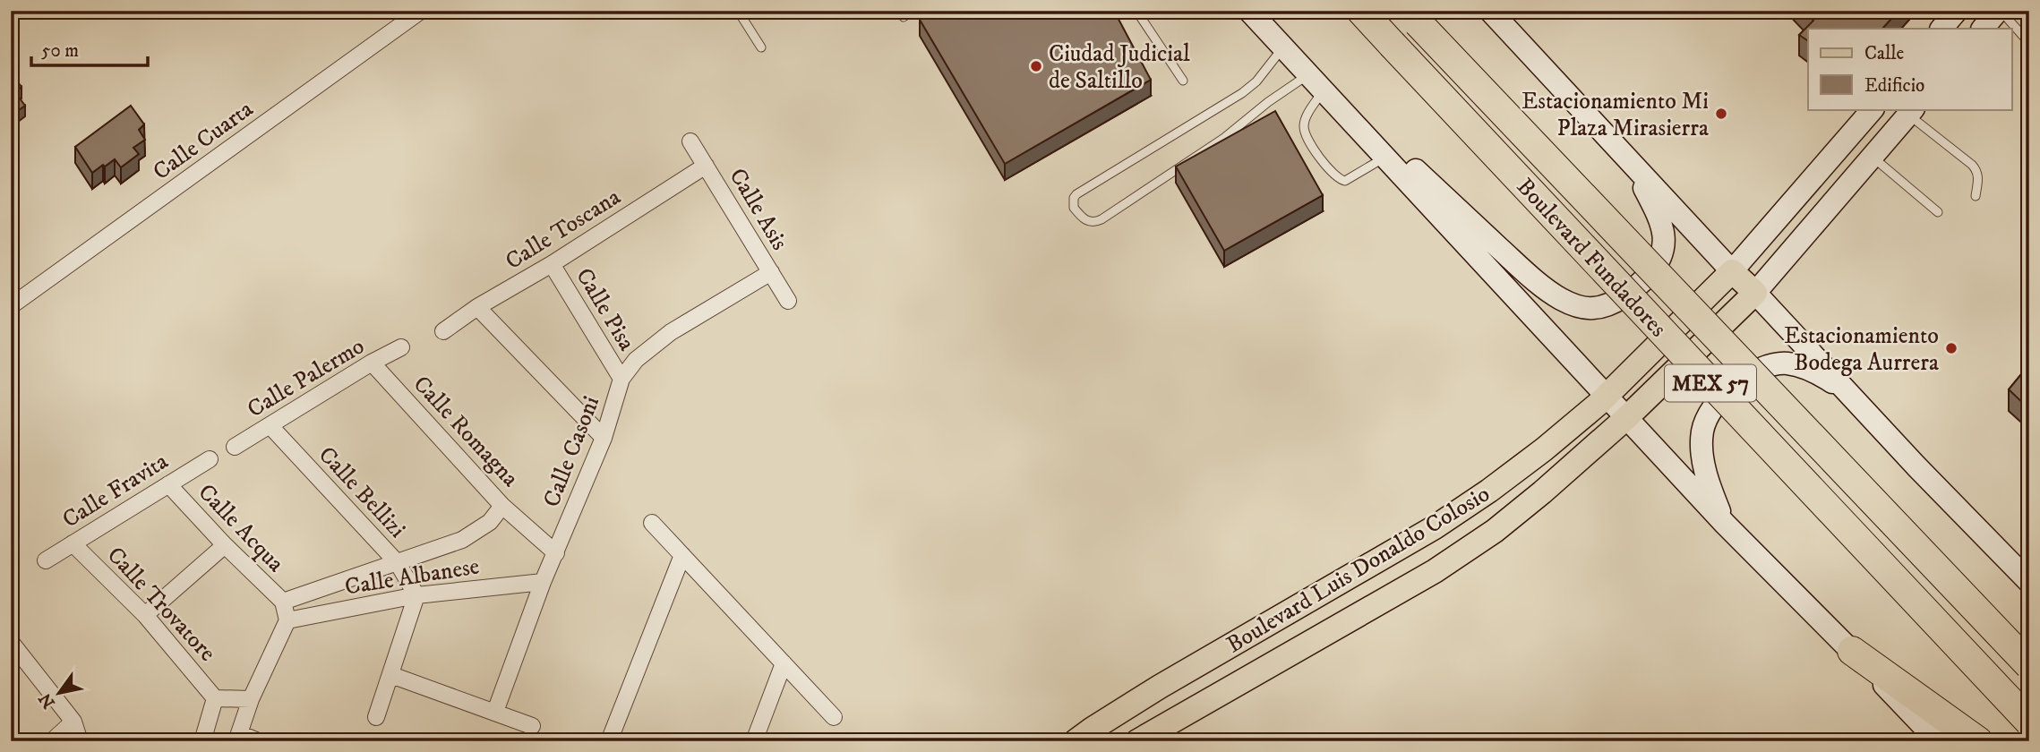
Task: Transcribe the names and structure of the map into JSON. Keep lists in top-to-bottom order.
{
  "streets": {
    "highway": ["Boulevard Fundadores", "MEX 57"],
    "main road": ["Boulevard Luis Donaldo Colosio"],
    "street": [
      "Calle Cuarta",
      "Calle Asis",
      "Calle Toscana",
      "Calle Pisa",
      "Calle Palermo",
      "Calle Romagna",
      "Calle Casoni",
      "Calle Fravita",
      "Calle Bellizi",
      "Calle Acqua",
      "Calle Albanese",
      "Calle Trovatore"
    ]
  },
  "crossings": [
    ["Calle Asis", "Calle Toscana"],
    ["Calle Asis", "Calle Casoni"],
    ["Calle Toscana", "Calle Pisa"],
    ["Calle Pisa", "Calle Casoni"],
    ["Calle Palermo", "Calle Romagna"],
    ["Calle Palermo", "Calle Bellizi"],
    ["Calle Romagna", "Calle Casoni"],
    ["Calle Casoni", "Calle Albanese"],
    ["Calle Fravita", "Calle Acqua"],
    ["Calle Fravita", "Calle Trovatore"],
    ["Calle Bellizi", "Calle Albanese"]
  ],
  "places": ["Ciudad Judicial de Saltillo", "Estacionamiento Mi Plaza Mirasierra", "Estacionamiento Bodega Aurrera"],
  "legend": ["Calle", "Edificio"],
  "scale_bar": "50 m",
  "north": "bottom left"
}
